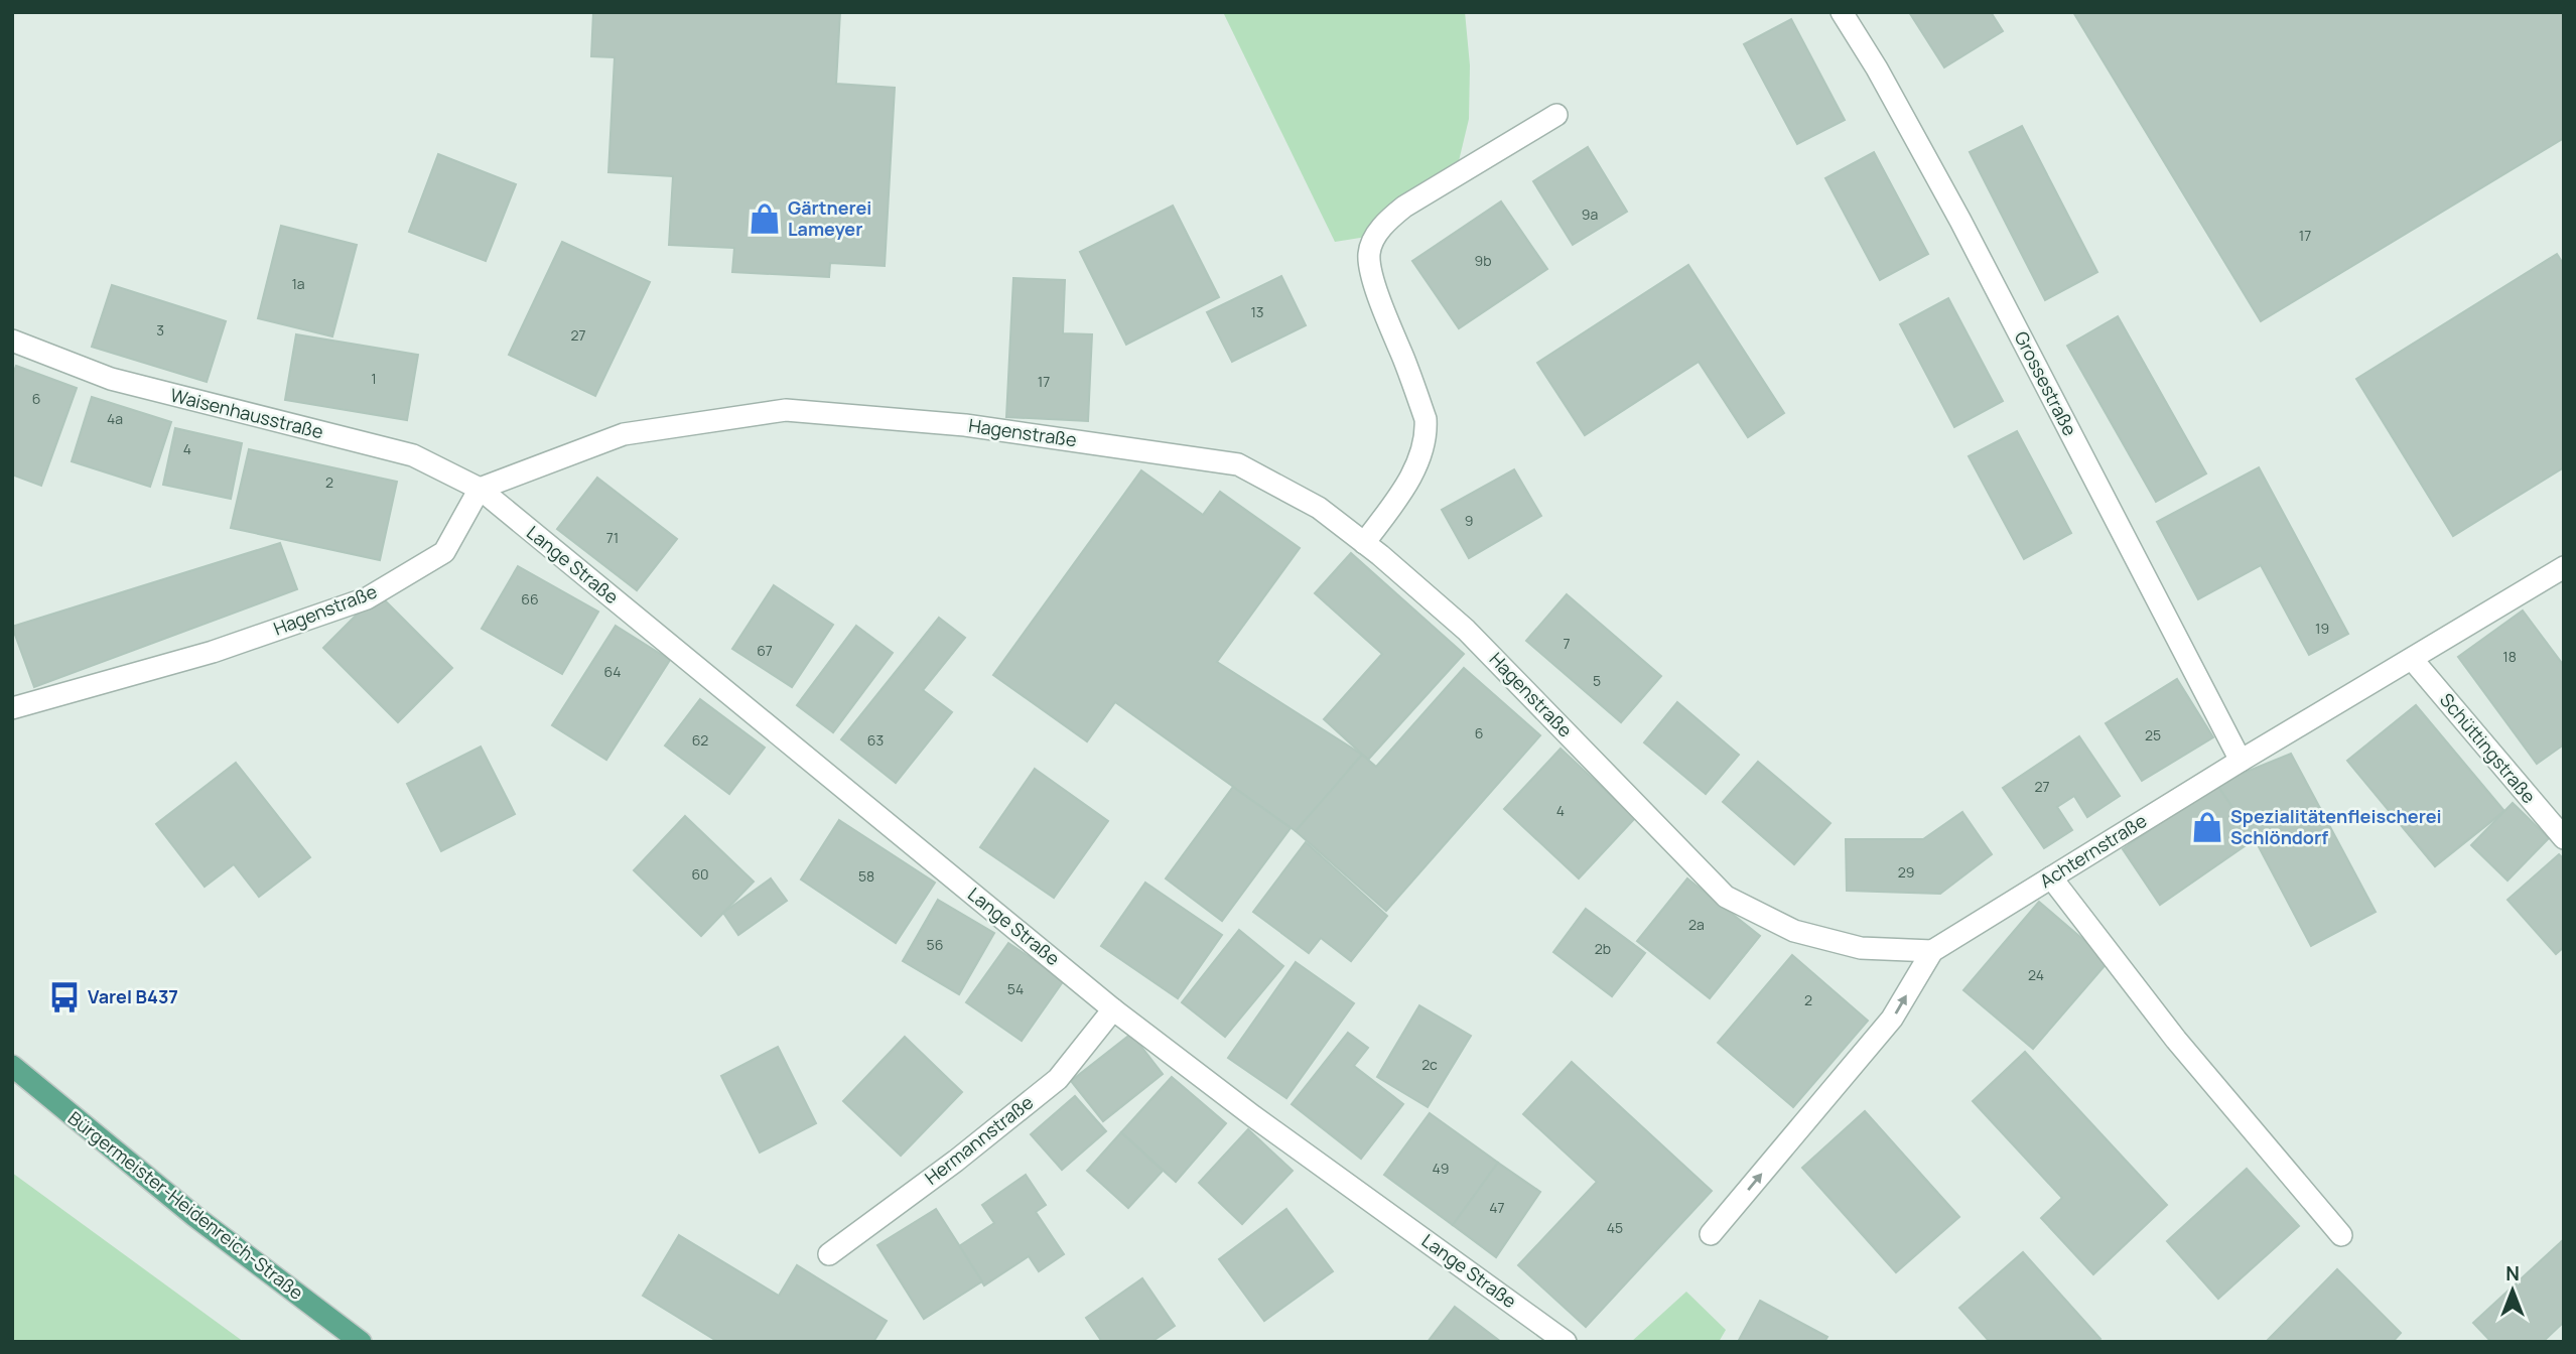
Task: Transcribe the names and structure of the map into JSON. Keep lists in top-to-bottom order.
{
  "streets": {
    "main road": ["Bürgermeister-Heidenreich-Straße"],
    "street": [
      "Grossestraße",
      "Waisenhausstraße",
      "Hagenstraße",
      "Lange Straße",
      "Schüttingstraße",
      "Achternstraße",
      "Hermannstraße"
    ]
  },
  "crossings": [
    ["Grossestraße", "Achternstraße"],
    ["Waisenhausstraße", "Hagenstraße"],
    ["Waisenhausstraße", "Lange Straße"],
    ["Hagenstraße", "Lange Straße"],
    ["Hagenstraße", "Achternstraße"],
    ["Lange Straße", "Hermannstraße"],
    ["Schüttingstraße", "Achternstraße"]
  ],
  "places": {
    "shop": ["Gärtnerei Lameyer", "Spezialitätenfleischerei Schlöndorf"],
    "bus stop": ["Varel B437"]
  },
  "house_numbers": [
    "9a",
    "17",
    "9b",
    "1a",
    "13",
    "3",
    "27",
    "1",
    "17",
    "6",
    "4a",
    "4",
    "2",
    "9",
    "71",
    "66",
    "19",
    "7",
    "67",
    "18",
    "64",
    "5",
    "6",
    "25",
    "62",
    "63",
    "27",
    "4",
    "29",
    "60",
    "58",
    "2a",
    "56",
    "2b",
    "24",
    "54",
    "2",
    "2c",
    "49",
    "47",
    "45"
  ],
  "north": "top"
}
